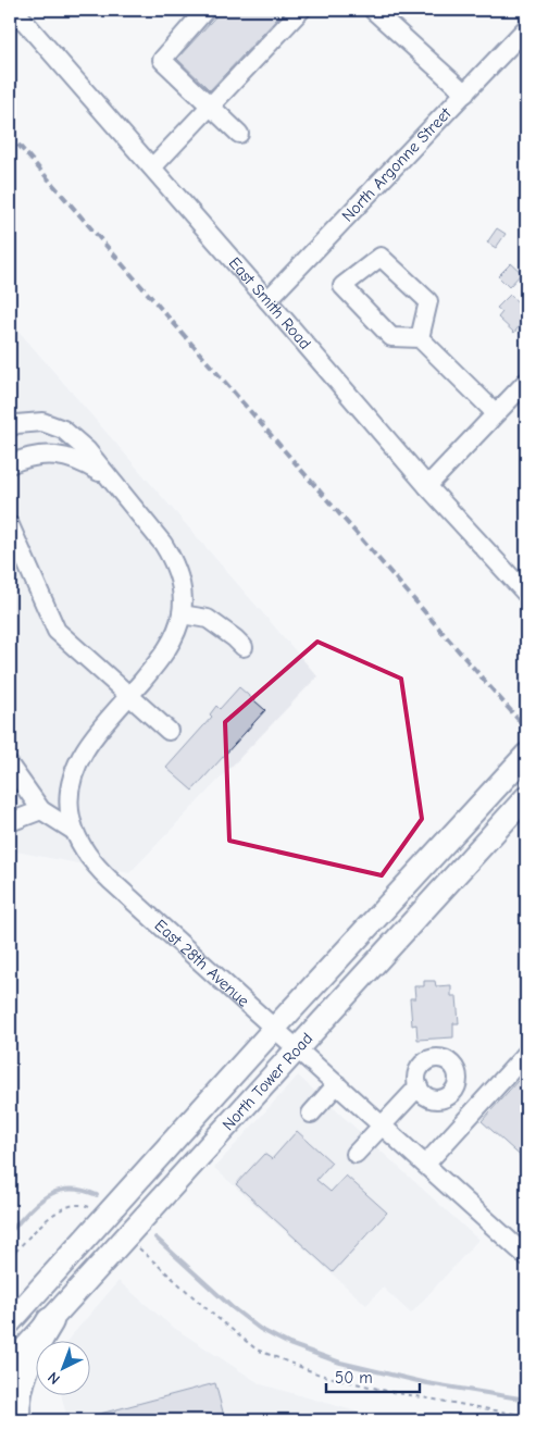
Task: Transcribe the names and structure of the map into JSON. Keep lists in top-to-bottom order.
{
  "streets": {
    "main road": ["North Tower Road"],
    "street": ["North Argonne Street", "East Smith Road", "East 28th Avenue"]
  },
  "crossings": [
    ["North Argonne Street", "East Smith Road"],
    ["East 28th Avenue", "North Tower Road"]
  ],
  "scale_bar": "50 m",
  "north": "bottom left"
}
